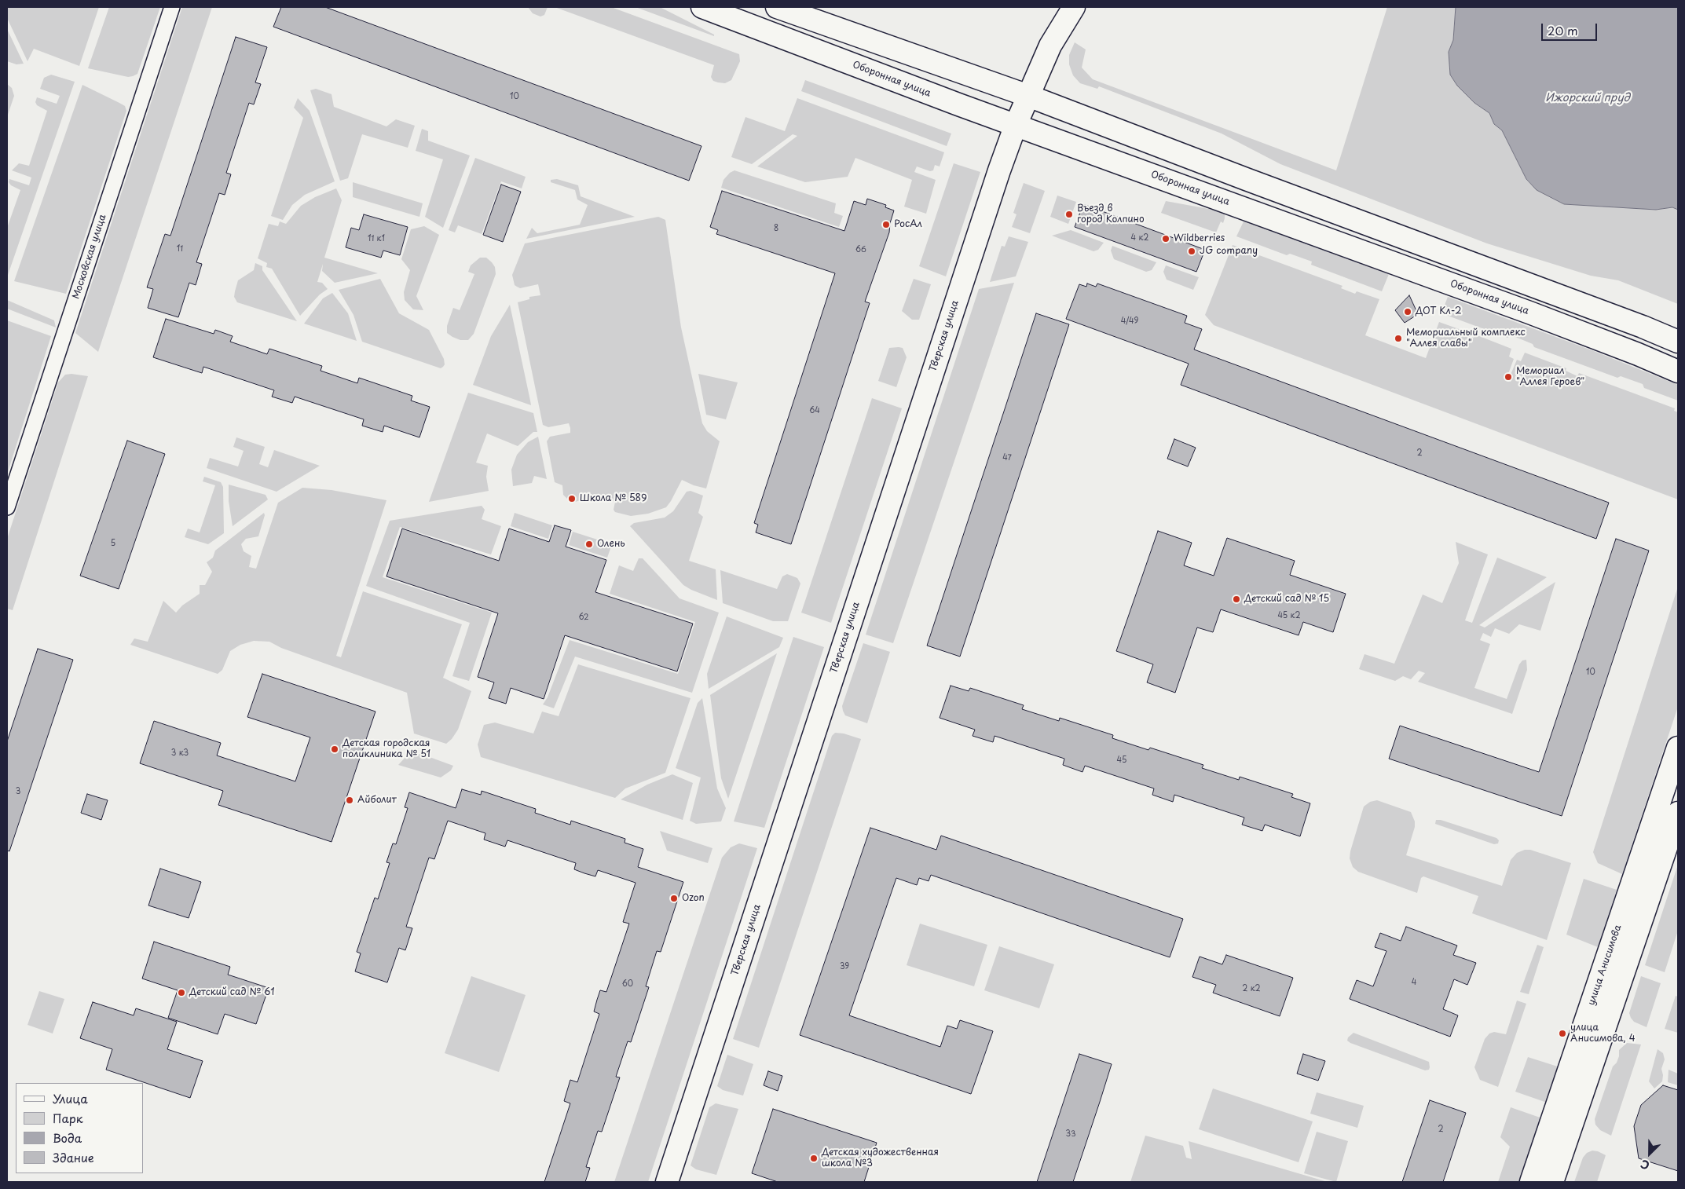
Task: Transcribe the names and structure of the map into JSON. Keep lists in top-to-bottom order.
{
  "streets": {
    "main road": ["Оборонная улица", "Тверская улица", "улица Анисимова"],
    "street": ["Московская улица"]
  },
  "crossings": [
    ["Оборонная улица", "Тверская улица"]
  ],
  "water": ["Ижорский пруд"],
  "places": [
    "Въезд в город Колпино",
    "РосАл",
    "Wildberries",
    "JG company",
    "ДОТ Кл-2",
    "Мемориальный комплекс \"Аллея славы\"",
    "Мемориал \"Аллея Героев\"",
    "Школа № 589",
    "Олень",
    "Детский сад № 15",
    "Детская городская поликлиника № 51",
    "Айболит",
    "Ozon",
    "Детский сад № 61",
    "улица Анисимова, 4",
    "Детская художественная школа №3"
  ],
  "house_numbers": [
    "10",
    "8",
    "4 к2",
    "11 к1",
    "11",
    "66",
    "4/49",
    "64",
    "2",
    "47",
    "5",
    "45 к2",
    "62",
    "10",
    "3 к3",
    "45",
    "3",
    "39",
    "4",
    "60",
    "2 к2",
    "2",
    "33"
  ],
  "legend": [
    "Улица",
    "Парк",
    "Вода",
    "Здание"
  ],
  "scale_bar": "20 m",
  "north": "bottom left"
}
